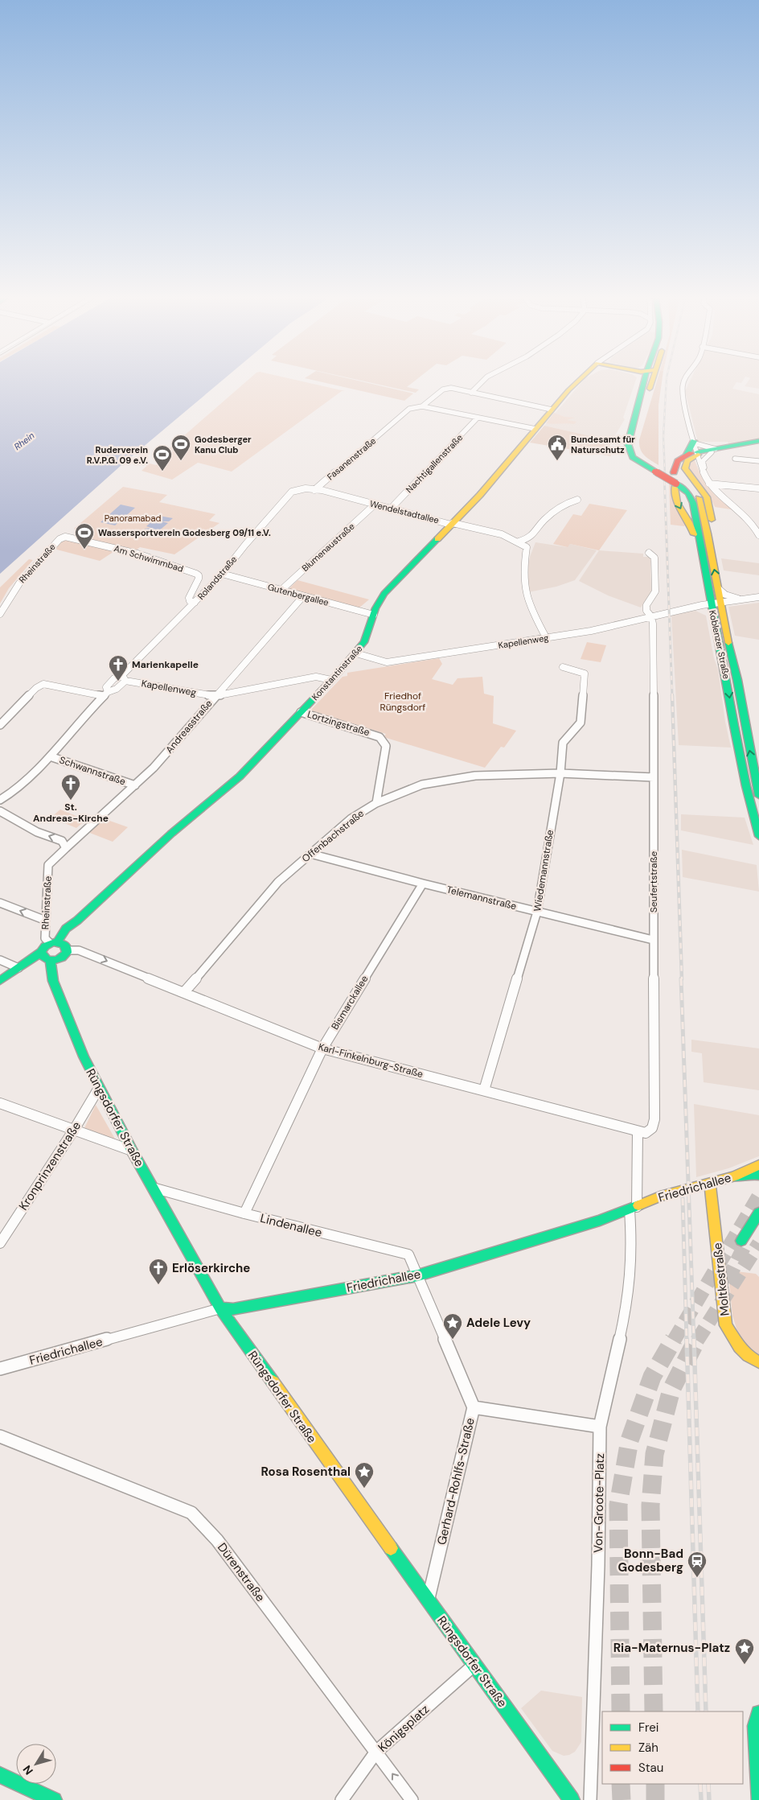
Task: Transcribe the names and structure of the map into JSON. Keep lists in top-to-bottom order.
{
  "streets": {
    "main road": [
      "Koblenzer Straße",
      "Konstantinstraße",
      "Rüngsdorfer Straße",
      "Friedrichallee",
      "Moltkestraße"
    ],
    "street": [
      "Fasanenstraße",
      "Nachtigallenstraße",
      "Wendelstadtallee",
      "Blumenaustraße",
      "Am Schwimmbad",
      "Rheinstraße",
      "Rolandstraße",
      "Gutenbergallee",
      "Kapellenweg",
      "Lortzingstraße",
      "Andreasstraße",
      "Schwannstraße",
      "Offenbachstraße",
      "Wiedemannstraße",
      "Seufertstraße",
      "Telemannstraße",
      "Bismarckallee",
      "Karl-Finkelnburg-Straße",
      "Kronprinzenstraße",
      "Lindenallee",
      "Gerhard-Rohlfs-Straße",
      "Von-Groote-Platz",
      "Dürenstraße",
      "Königsplatz"
    ]
  },
  "crossings": [
    ["Fasanenstraße", "Wendelstadtallee"],
    ["Fasanenstraße", "Rolandstraße"],
    ["Nachtigallenstraße", "Wendelstadtallee"],
    ["Wendelstadtallee", "Blumenaustraße"],
    ["Wendelstadtallee", "Rolandstraße"],
    ["Wendelstadtallee", "Konstantinstraße"],
    ["Blumenaustraße", "Gutenbergallee"],
    ["Am Schwimmbad", "Rheinstraße"],
    ["Am Schwimmbad", "Rolandstraße"],
    ["Rheinstraße", "Konstantinstraße"],
    ["Rheinstraße", "Andreasstraße"],
    ["Rheinstraße", "Karl-Finkelnburg-Straße"],
    ["Rolandstraße", "Gutenbergallee"],
    ["Rolandstraße", "Kapellenweg"],
    ["Rolandstraße", "Schwannstraße"],
    ["Gutenbergallee", "Konstantinstraße"],
    ["Gutenbergallee", "Andreasstraße"],
    ["Kapellenweg", "Koblenzer Straße"],
    ["Kapellenweg", "Konstantinstraße"],
    ["Kapellenweg", "Andreasstraße"],
    ["Kapellenweg", "Seufertstraße"],
    ["Konstantinstraße", "Lortzingstraße"],
    ["Konstantinstraße", "Karl-Finkelnburg-Straße"],
    ["Lortzingstraße", "Offenbachstraße"],
    ["Andreasstraße", "Schwannstraße"],
    ["Offenbachstraße", "Wiedemannstraße"],
    ["Offenbachstraße", "Seufertstraße"],
    ["Offenbachstraße", "Telemannstraße"],
    ["Offenbachstraße", "Karl-Finkelnburg-Straße"],
    ["Wiedemannstraße", "Telemannstraße"],
    ["Wiedemannstraße", "Karl-Finkelnburg-Straße"],
    ["Seufertstraße", "Telemannstraße"],
    ["Seufertstraße", "Karl-Finkelnburg-Straße"],
    ["Telemannstraße", "Bismarckallee"],
    ["Bismarckallee", "Karl-Finkelnburg-Straße"],
    ["Bismarckallee", "Lindenallee"],
    ["Rüngsdorfer Straße", "Kronprinzenstraße"],
    ["Rüngsdorfer Straße", "Friedrichallee"],
    ["Rüngsdorfer Straße", "Lindenallee"],
    ["Rüngsdorfer Straße", "Gerhard-Rohlfs-Straße"],
    ["Rüngsdorfer Straße", "Königsplatz"],
    ["Friedrichallee", "Lindenallee"],
    ["Friedrichallee", "Moltkestraße"],
    ["Friedrichallee", "Gerhard-Rohlfs-Straße"],
    ["Friedrichallee", "Von-Groote-Platz"],
    ["Lindenallee", "Gerhard-Rohlfs-Straße"],
    ["Dürenstraße", "Königsplatz"]
  ],
  "water": ["Rhein"],
  "parks": ["Panoramabad", "Friedhof Rüngsdorf"],
  "places": {
    "sports": ["Godesberger Kanu Club", "Ruderverein R.V.P.G. 09 e.V.", "Wassersportverein Godesberg 09/11 e.V."],
    "public building": ["Bundesamt für Naturschutz"],
    "church": ["Marienkapelle", "St. Andreas-Kirche", "Erlöserkirche"],
    "place": ["Adele Levy", "Rosa Rosenthal", "Ria-Maternus-Platz"],
    "station": ["Bonn-Bad Godesberg"]
  },
  "legend": ["Frei", "Zäh", "Stau"],
  "north": "bottom left"
}
